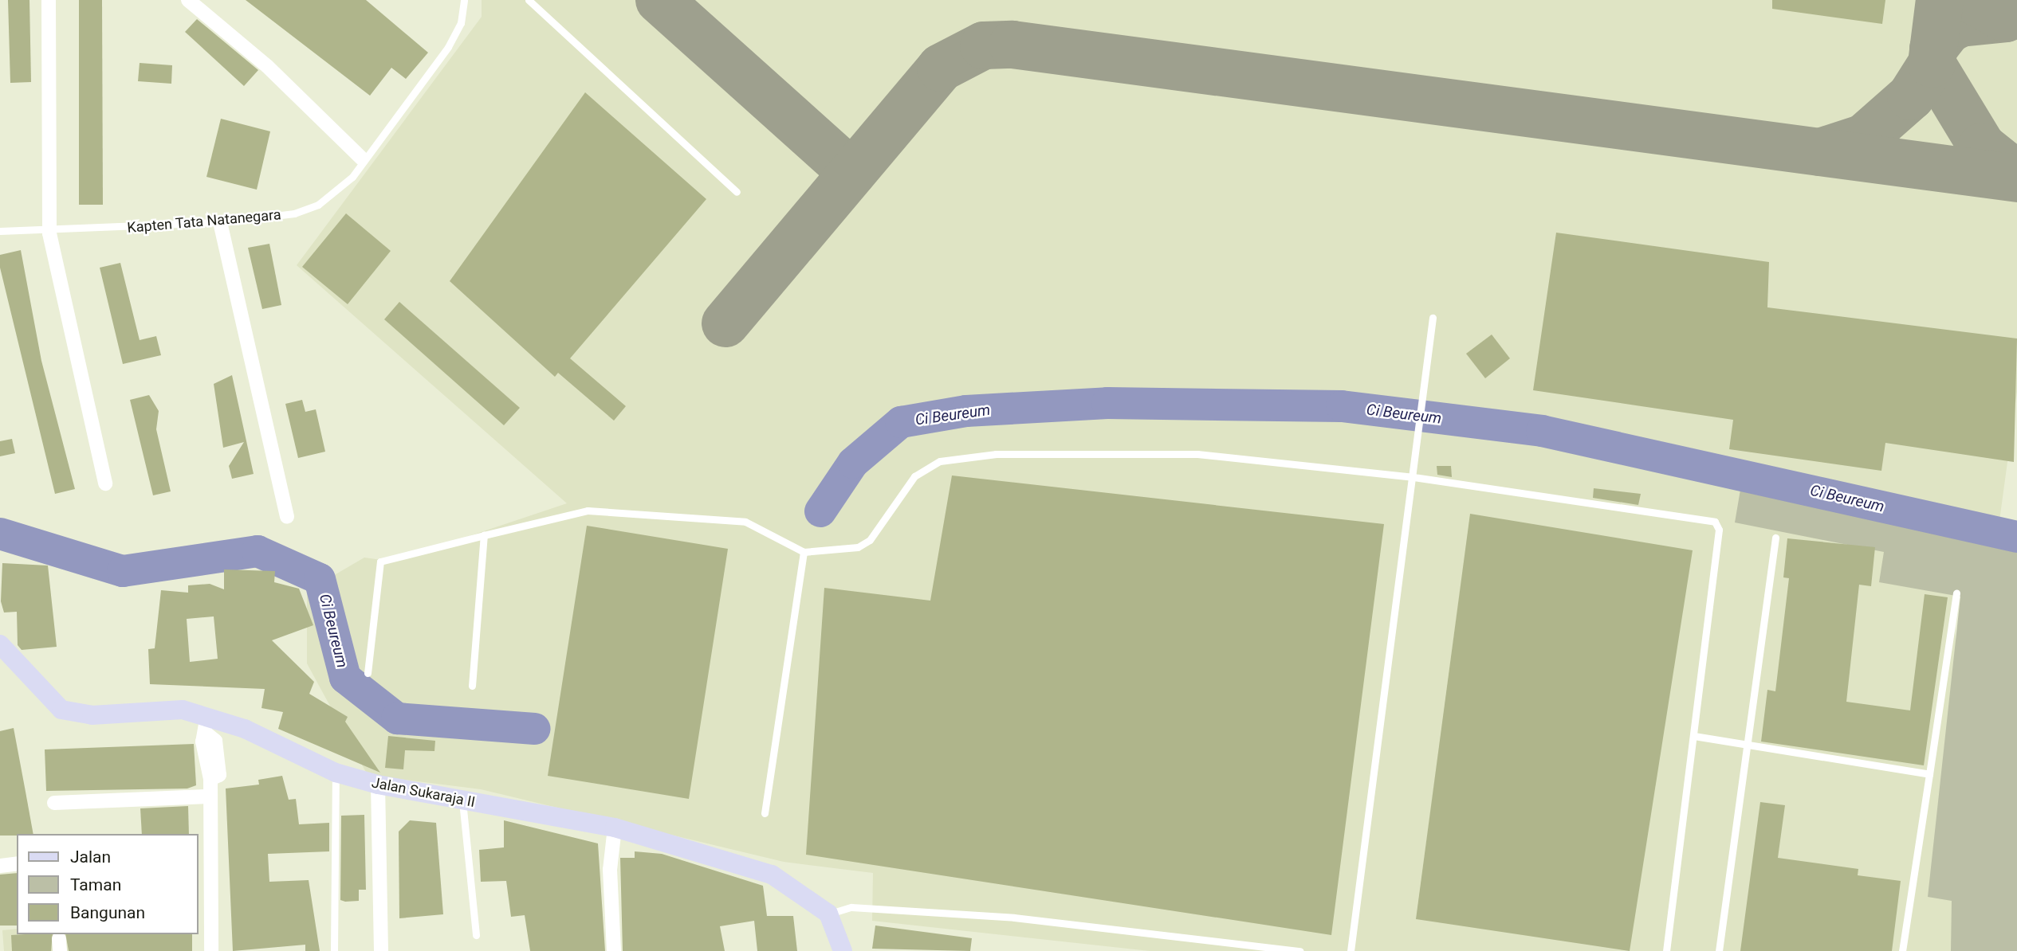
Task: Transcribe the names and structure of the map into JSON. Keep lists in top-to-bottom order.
{
  "streets": {
    "main road": ["Jalan Sukaraja II"],
    "lane": ["Kapten Tata Natanegara"]
  },
  "water": ["Ci Beureum"],
  "legend": ["Jalan", "Taman", "Bangunan"]
}
